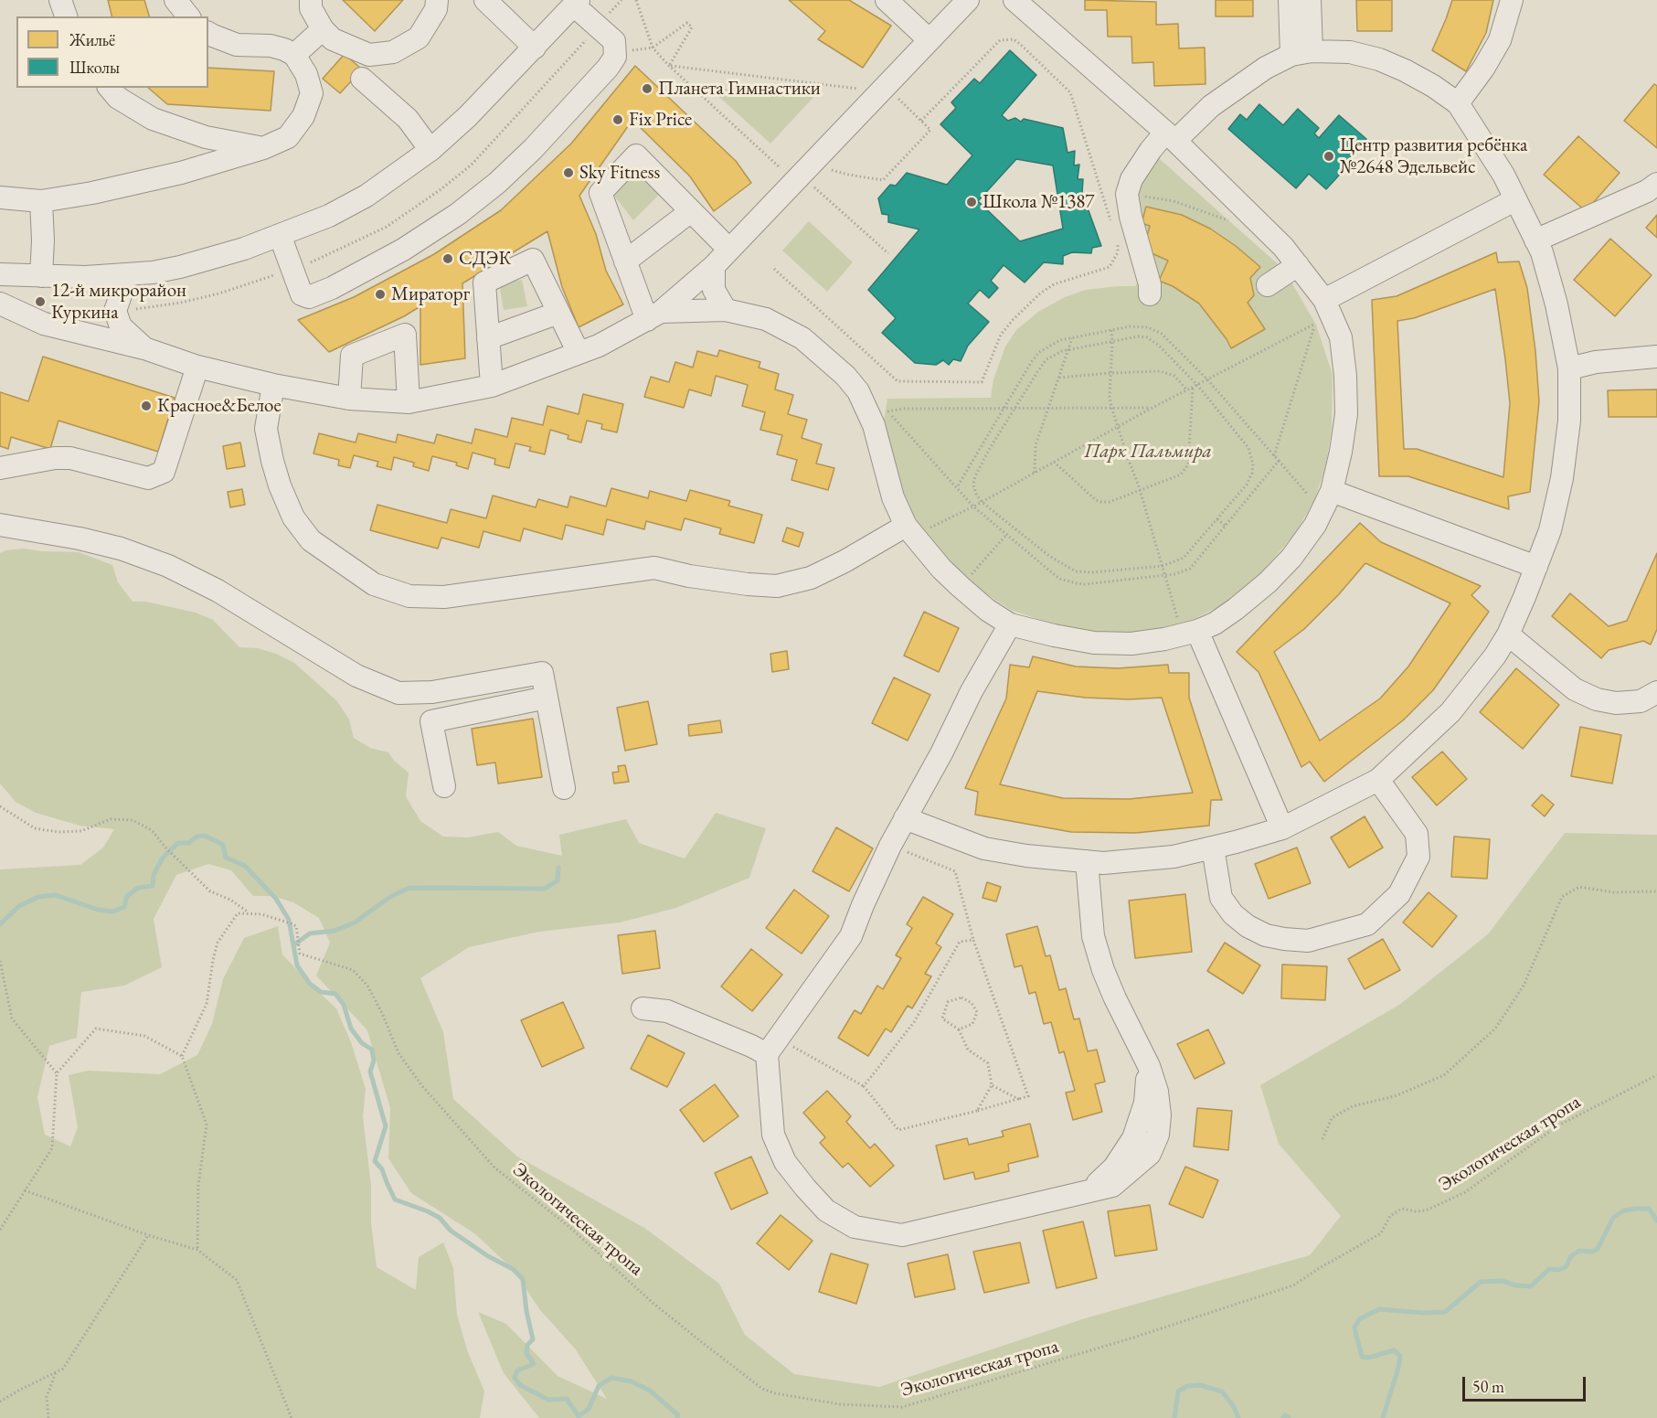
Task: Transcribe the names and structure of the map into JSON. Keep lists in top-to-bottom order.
{
  "streets": {
    "path": ["Экологическая тропа"]
  },
  "parks": ["Парк Пальмира"],
  "places": [
    "Планета Гимнастики",
    "Fix Price",
    "Центр развития ребёнка №2648 Эдельвейс",
    "Sky Fitness",
    "Школа №1387",
    "СДЭК",
    "Мираторг",
    "12-й микрорайон Куркина",
    "Красное&Белое"
  ],
  "legend": ["Жильё", "Школы"],
  "scale_bar": "50 m"
}
